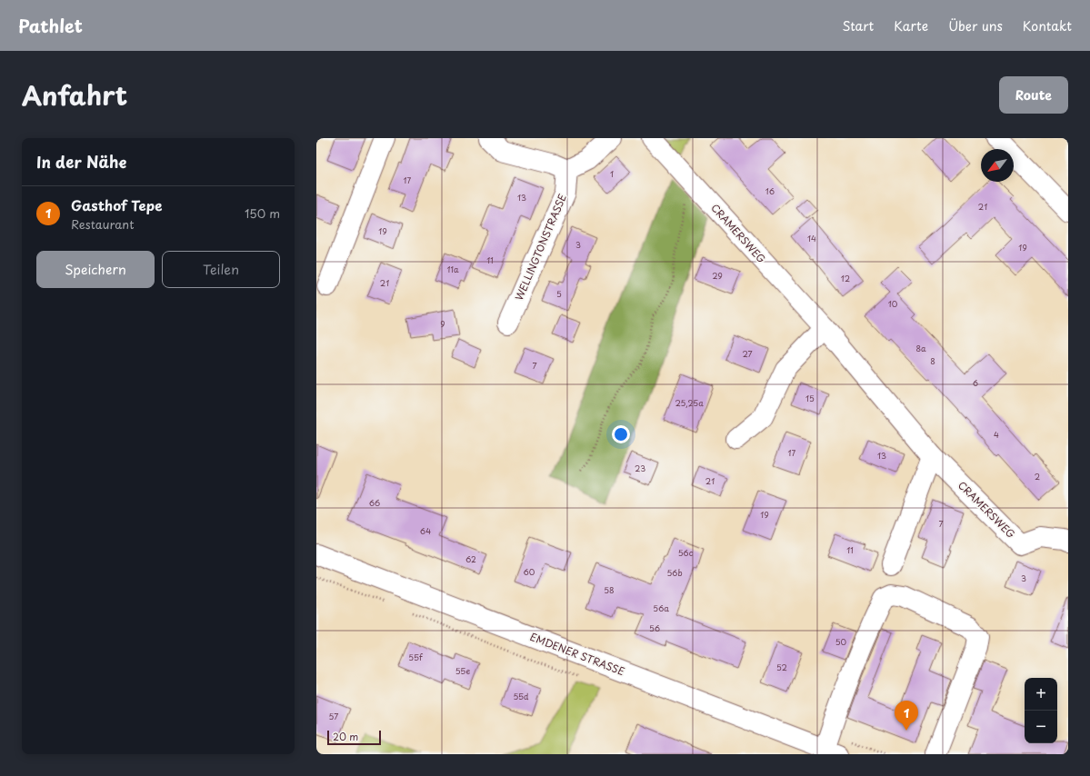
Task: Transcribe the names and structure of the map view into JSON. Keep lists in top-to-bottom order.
{
  "streets": {
    "street": ["CRAMERSWEG", "WELLINGTONSTRASSE", "EMDENER STRASSE"]
  },
  "house_numbers": [
    "1",
    "17",
    "16",
    "13",
    "21",
    "19",
    "14",
    "3",
    "19",
    "11",
    "11a",
    "29",
    "12",
    "21",
    "5",
    "10",
    "9",
    "8a",
    "27",
    "8",
    "7",
    "6",
    "15",
    "25,25a",
    "4",
    "17",
    "13",
    "23",
    "2",
    "21",
    "66",
    "19",
    "7",
    "64",
    "11",
    "56c",
    "62",
    "60",
    "56b",
    "3",
    "58",
    "56a",
    "56",
    "50",
    "55f",
    "52",
    "55e",
    "55d",
    "57"
  ],
  "scale_bar": "20 m",
  "north": "bottom left",
  "page": {
    "header": "Pathlet",
    "nav": [
      "Start",
      "Karte",
      "Über uns",
      "Kontakt"
    ],
    "title": "Anfahrt",
    "buttons": [
      "Route",
      ["Speichern", "Teilen"]
    ],
    "heading": "In der Nähe",
    "list": [
      {
        "mark": "1",
        "name": "Gasthof Tepe",
        "note": "Restaurant",
        "value": "150 m"
      }
    ],
    "map_buttons": ["+", "−"],
    "pins": "1",
    "scale": "20 m"
  }
}
